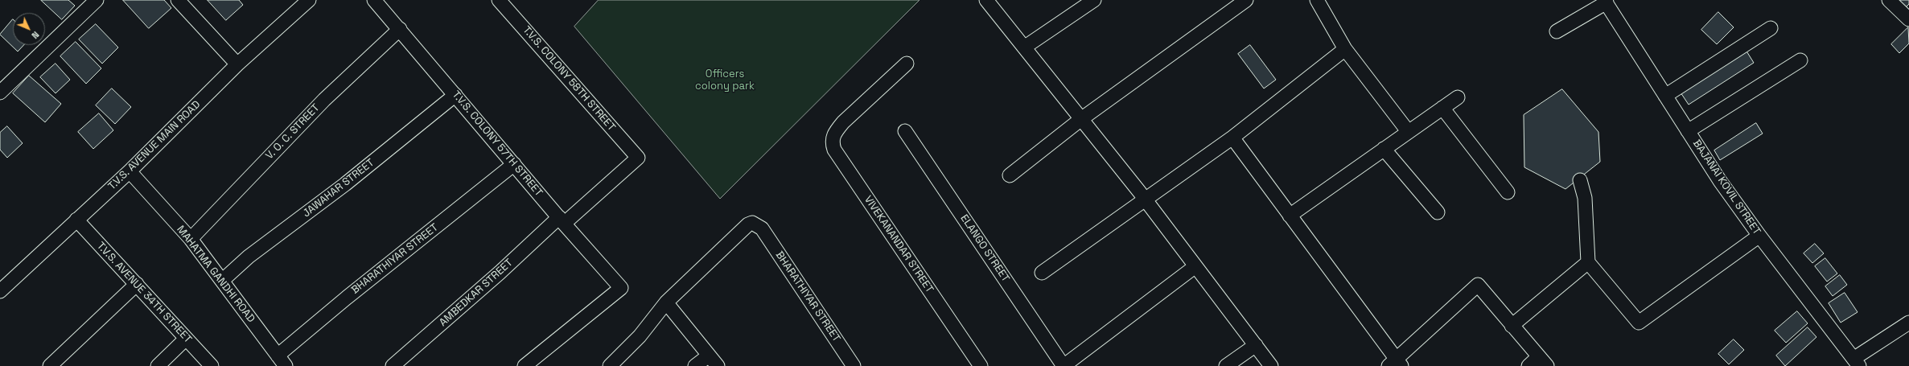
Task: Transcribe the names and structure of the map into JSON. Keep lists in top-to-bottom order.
{
  "streets": {
    "street": [
      "T.V.S. COLONY 58TH STREET",
      "V. O. C. STREET",
      "T.V.S. COLONY 57TH STREET",
      "T.V.S. AVENUE MAIN ROAD",
      "BAJANAI KOVIL STREET",
      "JAWAHAR STREET",
      "VIVEKANANDAR STREET",
      "ELANGO STREET",
      "BHARATHIYAR STREET",
      "MAHATMA GANDHI ROAD",
      "T.V.S. AVENUE 34TH STREET",
      "AMBEDKAR STREET"
    ]
  },
  "crossings": [
    ["T.V.S. COLONY 58TH STREET", "AMBEDKAR STREET"],
    ["V. O. C. STREET", "T.V.S. COLONY 57TH STREET"],
    ["V. O. C. STREET", "MAHATMA GANDHI ROAD"],
    ["T.V.S. COLONY 57TH STREET", "JAWAHAR STREET"],
    ["T.V.S. COLONY 57TH STREET", "BHARATHIYAR STREET"],
    ["T.V.S. COLONY 57TH STREET", "AMBEDKAR STREET"],
    ["T.V.S. AVENUE MAIN ROAD", "MAHATMA GANDHI ROAD"],
    ["T.V.S. AVENUE MAIN ROAD", "T.V.S. AVENUE 34TH STREET"],
    ["JAWAHAR STREET", "MAHATMA GANDHI ROAD"],
    ["BHARATHIYAR STREET", "MAHATMA GANDHI ROAD"]
  ],
  "parks": ["Officers colony park"],
  "north": "bottom right"
}
